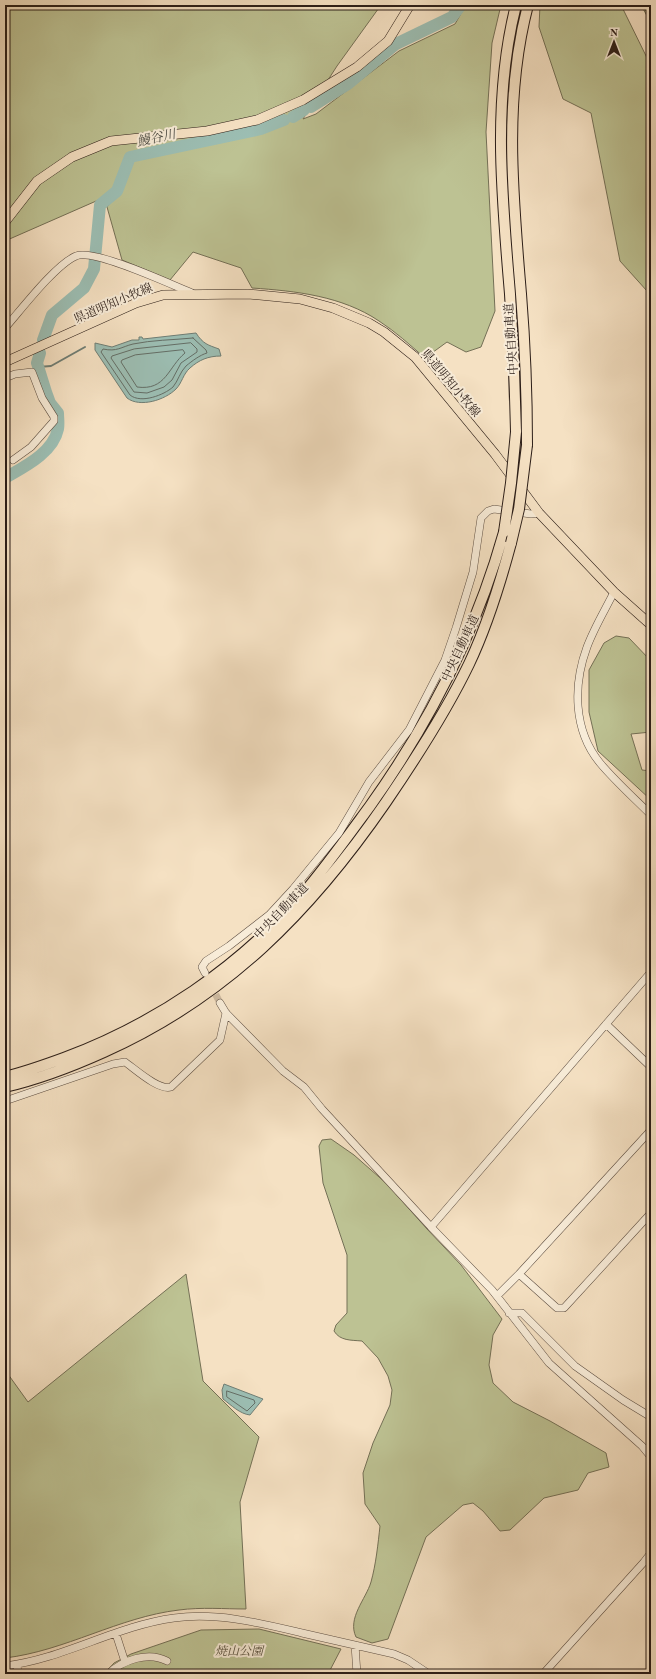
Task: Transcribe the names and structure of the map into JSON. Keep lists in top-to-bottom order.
{
  "streets": {
    "highway": ["中央自動車道"],
    "main road": ["県道明知小牧線"]
  },
  "water": ["鰻谷川"],
  "parks": ["焼山公園"],
  "north": "top"
}
